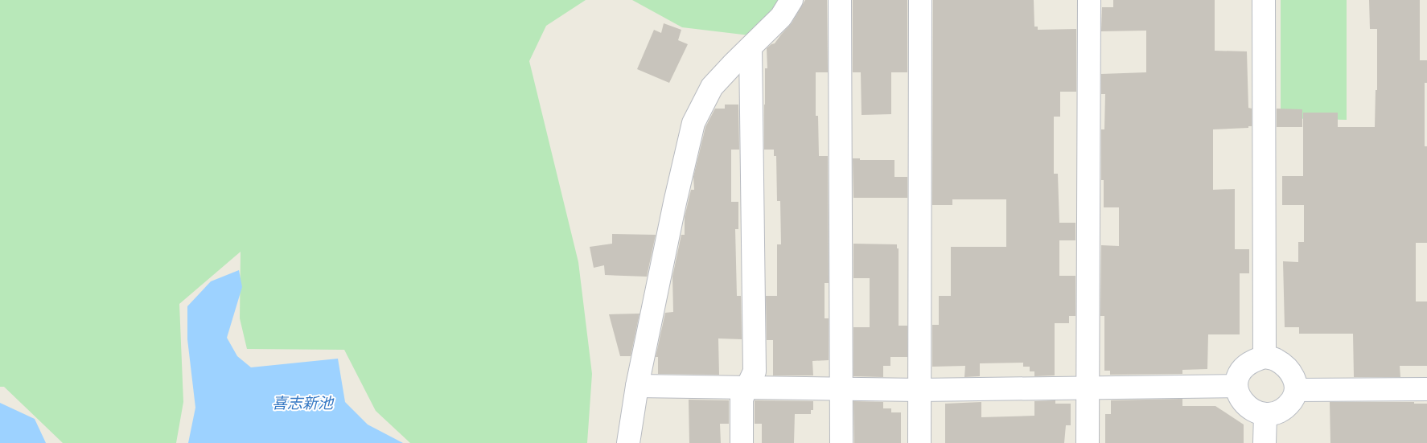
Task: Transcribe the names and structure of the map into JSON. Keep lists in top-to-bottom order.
{
  "water": ["喜志新池"]
}
